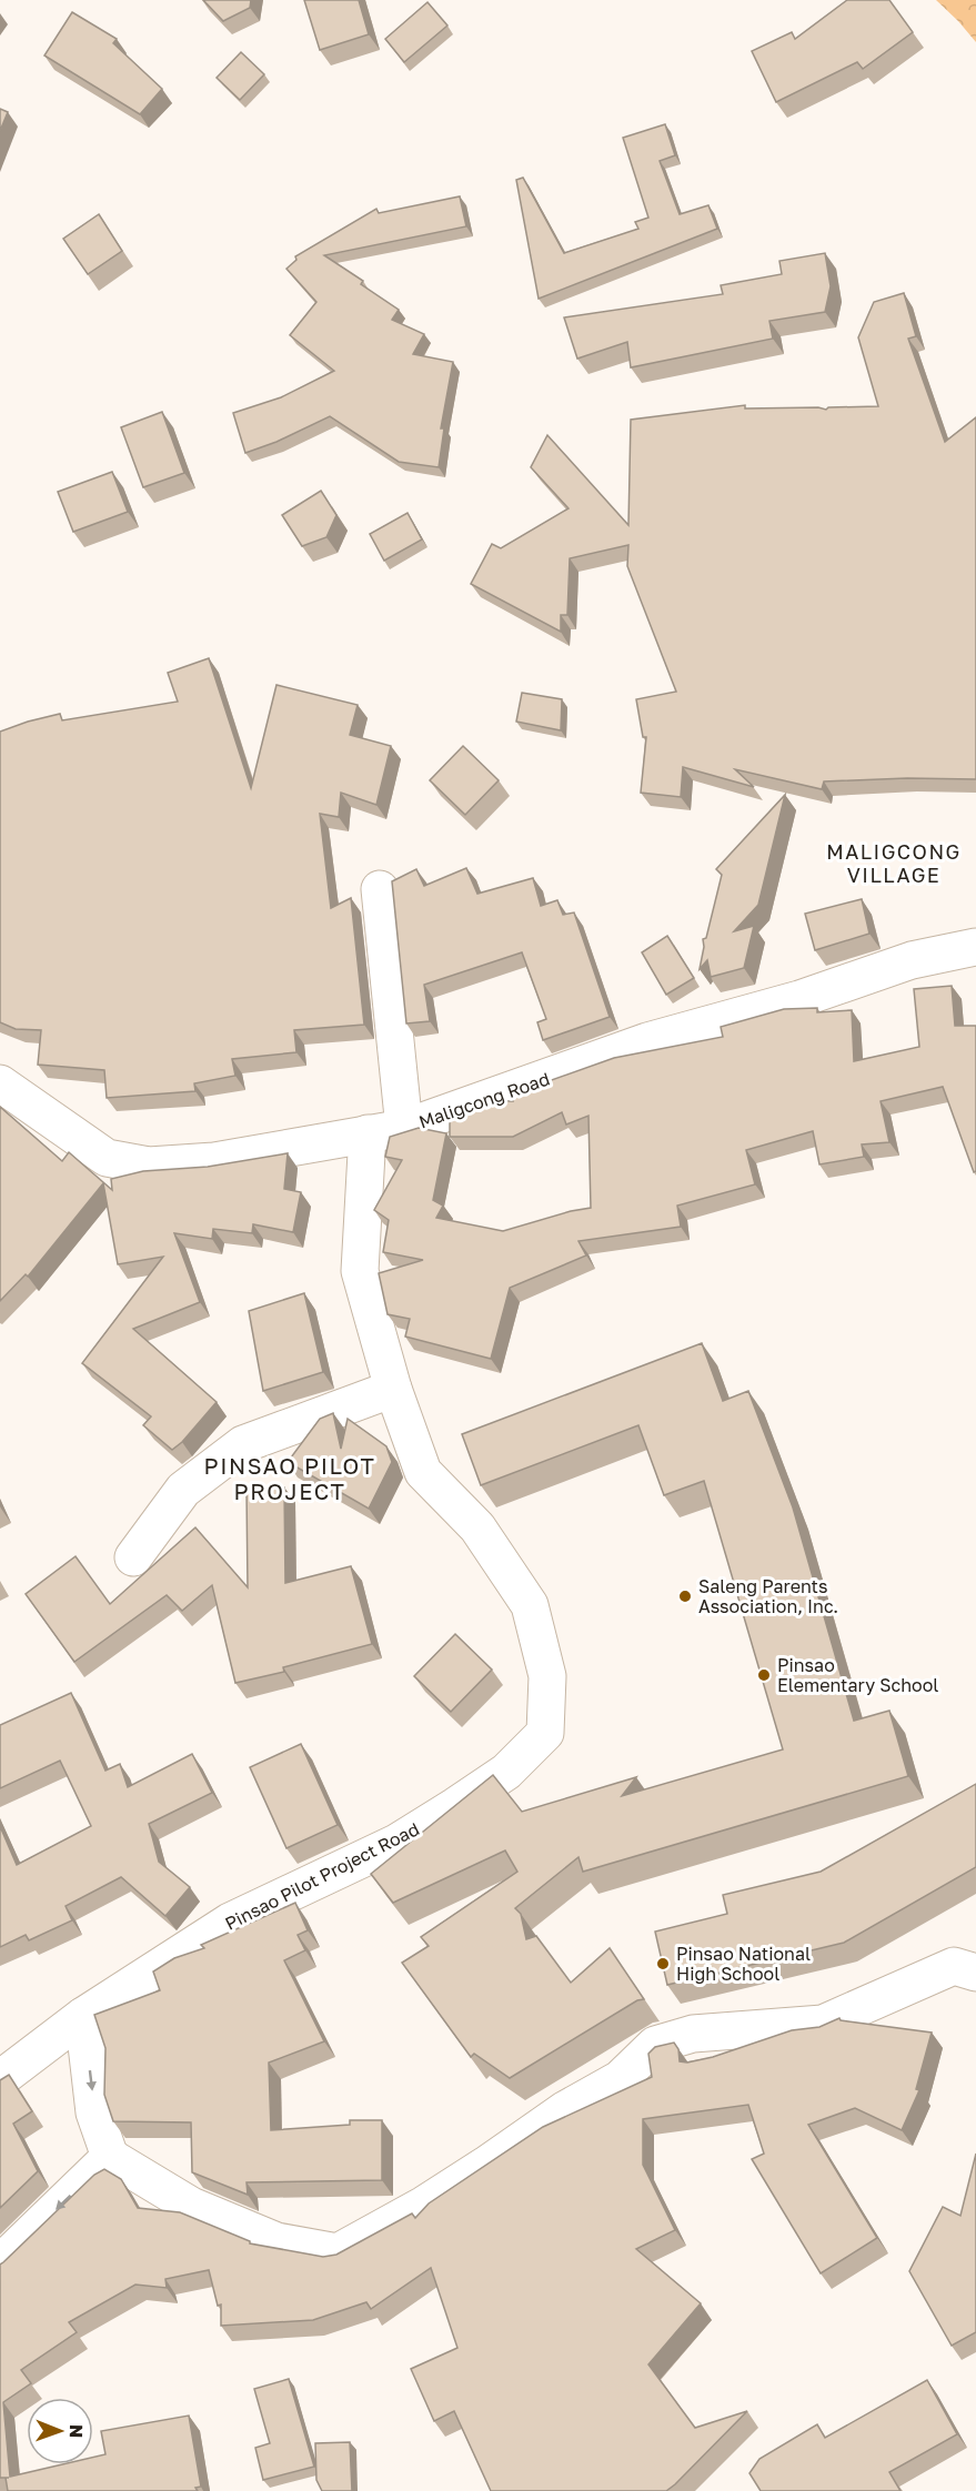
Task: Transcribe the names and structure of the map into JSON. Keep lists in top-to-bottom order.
{
  "streets": {
    "street": ["Maligcong Road", "Pinsao Pilot Project Road"]
  },
  "crossings": [
    ["Maligcong Road", "Pinsao Pilot Project Road"]
  ],
  "districts": ["MALIGCONG VILLAGE", "PINSAO PILOT PROJECT"],
  "places": ["Saleng Parents Association, Inc.", "Pinsao Elementary School", "Pinsao National High School"],
  "north": "right"
}
